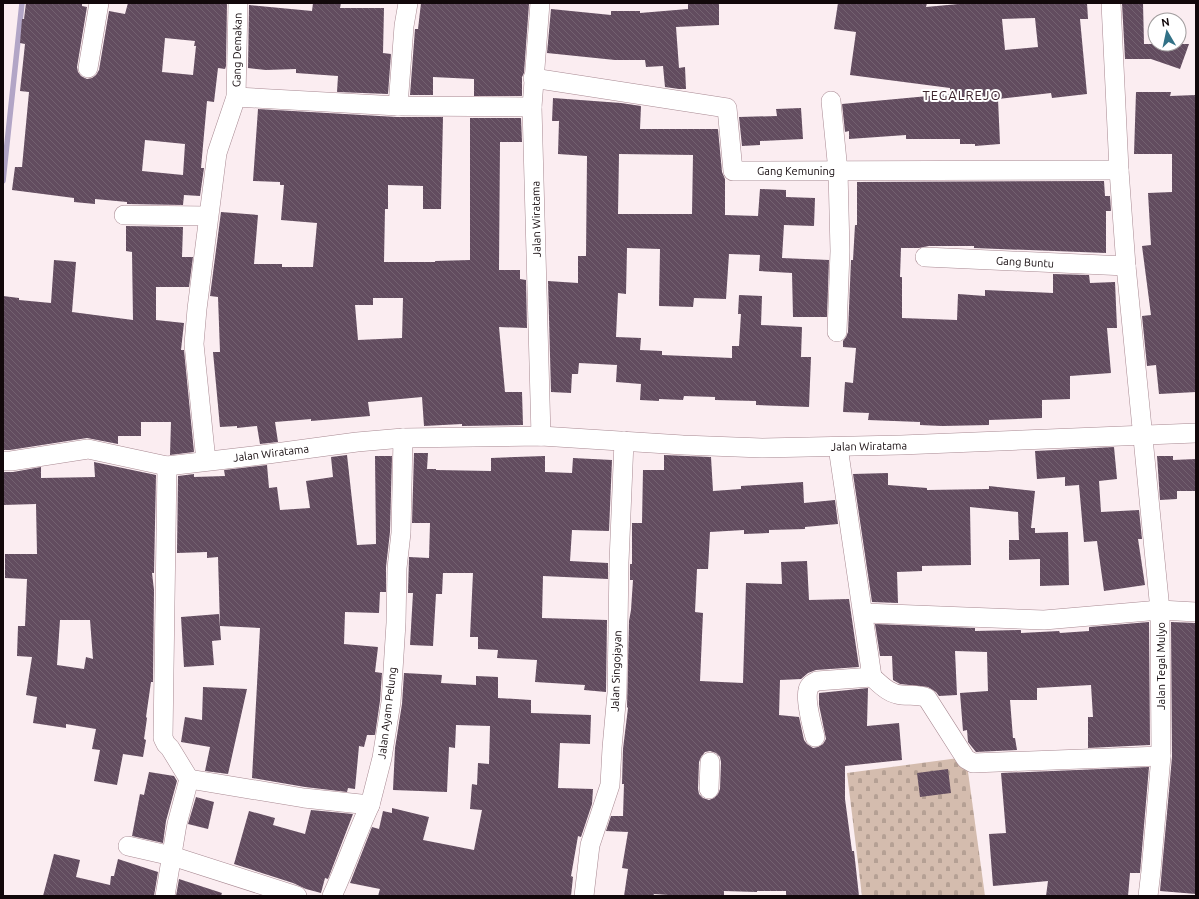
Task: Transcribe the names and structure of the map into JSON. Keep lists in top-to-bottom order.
{
  "streets": {
    "street": [
      "Gang Demakan",
      "Gang Kemuning",
      "Jalan Wiratama",
      "Gang Buntu",
      "Jalan Tegal Mulyo",
      "Jalan Singojayan",
      "Jalan Ayam Pelung"
    ]
  },
  "crossings": [
    ["Gang Demakan", "Jalan Wiratama"],
    ["Gang Kemuning", "Jalan Wiratama"],
    ["Gang Kemuning", "Jalan Tegal Mulyo"],
    ["Jalan Wiratama", "Jalan Tegal Mulyo"],
    ["Jalan Wiratama", "Jalan Singojayan"],
    ["Jalan Wiratama", "Jalan Ayam Pelung"],
    ["Gang Buntu", "Jalan Tegal Mulyo"]
  ],
  "districts": ["TEGALREJO"],
  "north": "top"
}
